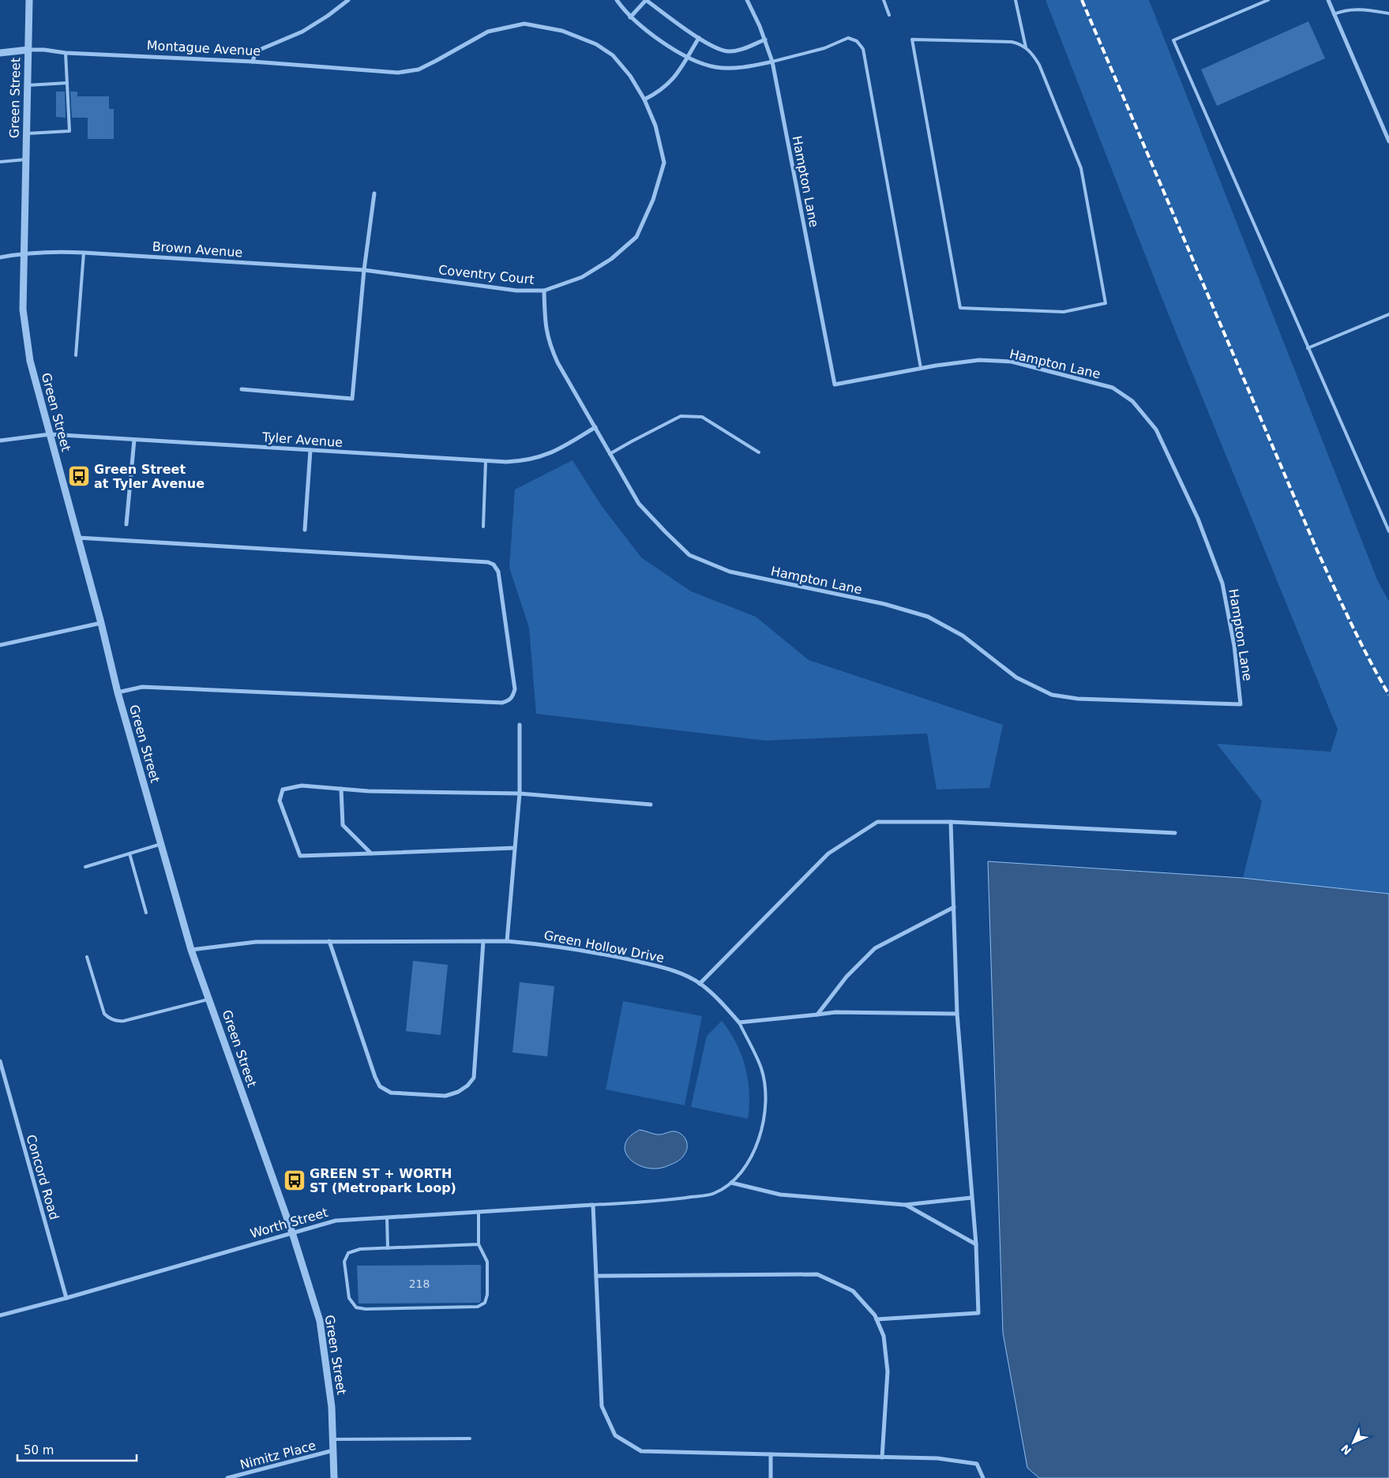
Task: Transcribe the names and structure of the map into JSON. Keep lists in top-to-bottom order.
{
  "streets": {
    "street": [
      "Montague Avenue",
      "Green Street",
      "Hampton Lane",
      "Brown Avenue",
      "Coventry Court",
      "Tyler Avenue",
      "Green Hollow Drive",
      "Concord Road",
      "Worth Street",
      "Nimitz Place"
    ]
  },
  "crossings": [
    ["Montague Avenue", "Green Street"],
    ["Montague Avenue", "Coventry Court"],
    ["Green Street", "Brown Avenue"],
    ["Green Street", "Tyler Avenue"],
    ["Green Street", "Green Hollow Drive"],
    ["Green Street", "Worth Street"],
    ["Green Street", "Nimitz Place"],
    ["Hampton Lane", "Coventry Court"],
    ["Hampton Lane", "Tyler Avenue"],
    ["Brown Avenue", "Coventry Court"],
    ["Concord Road", "Worth Street"]
  ],
  "places": {
    "bus stop": ["Green Street at Tyler Avenue", "GREEN ST + WORTH ST (Metropark Loop)"]
  },
  "house_numbers": ["218"],
  "scale_bar": "50 m",
  "north": "bottom left"
}
